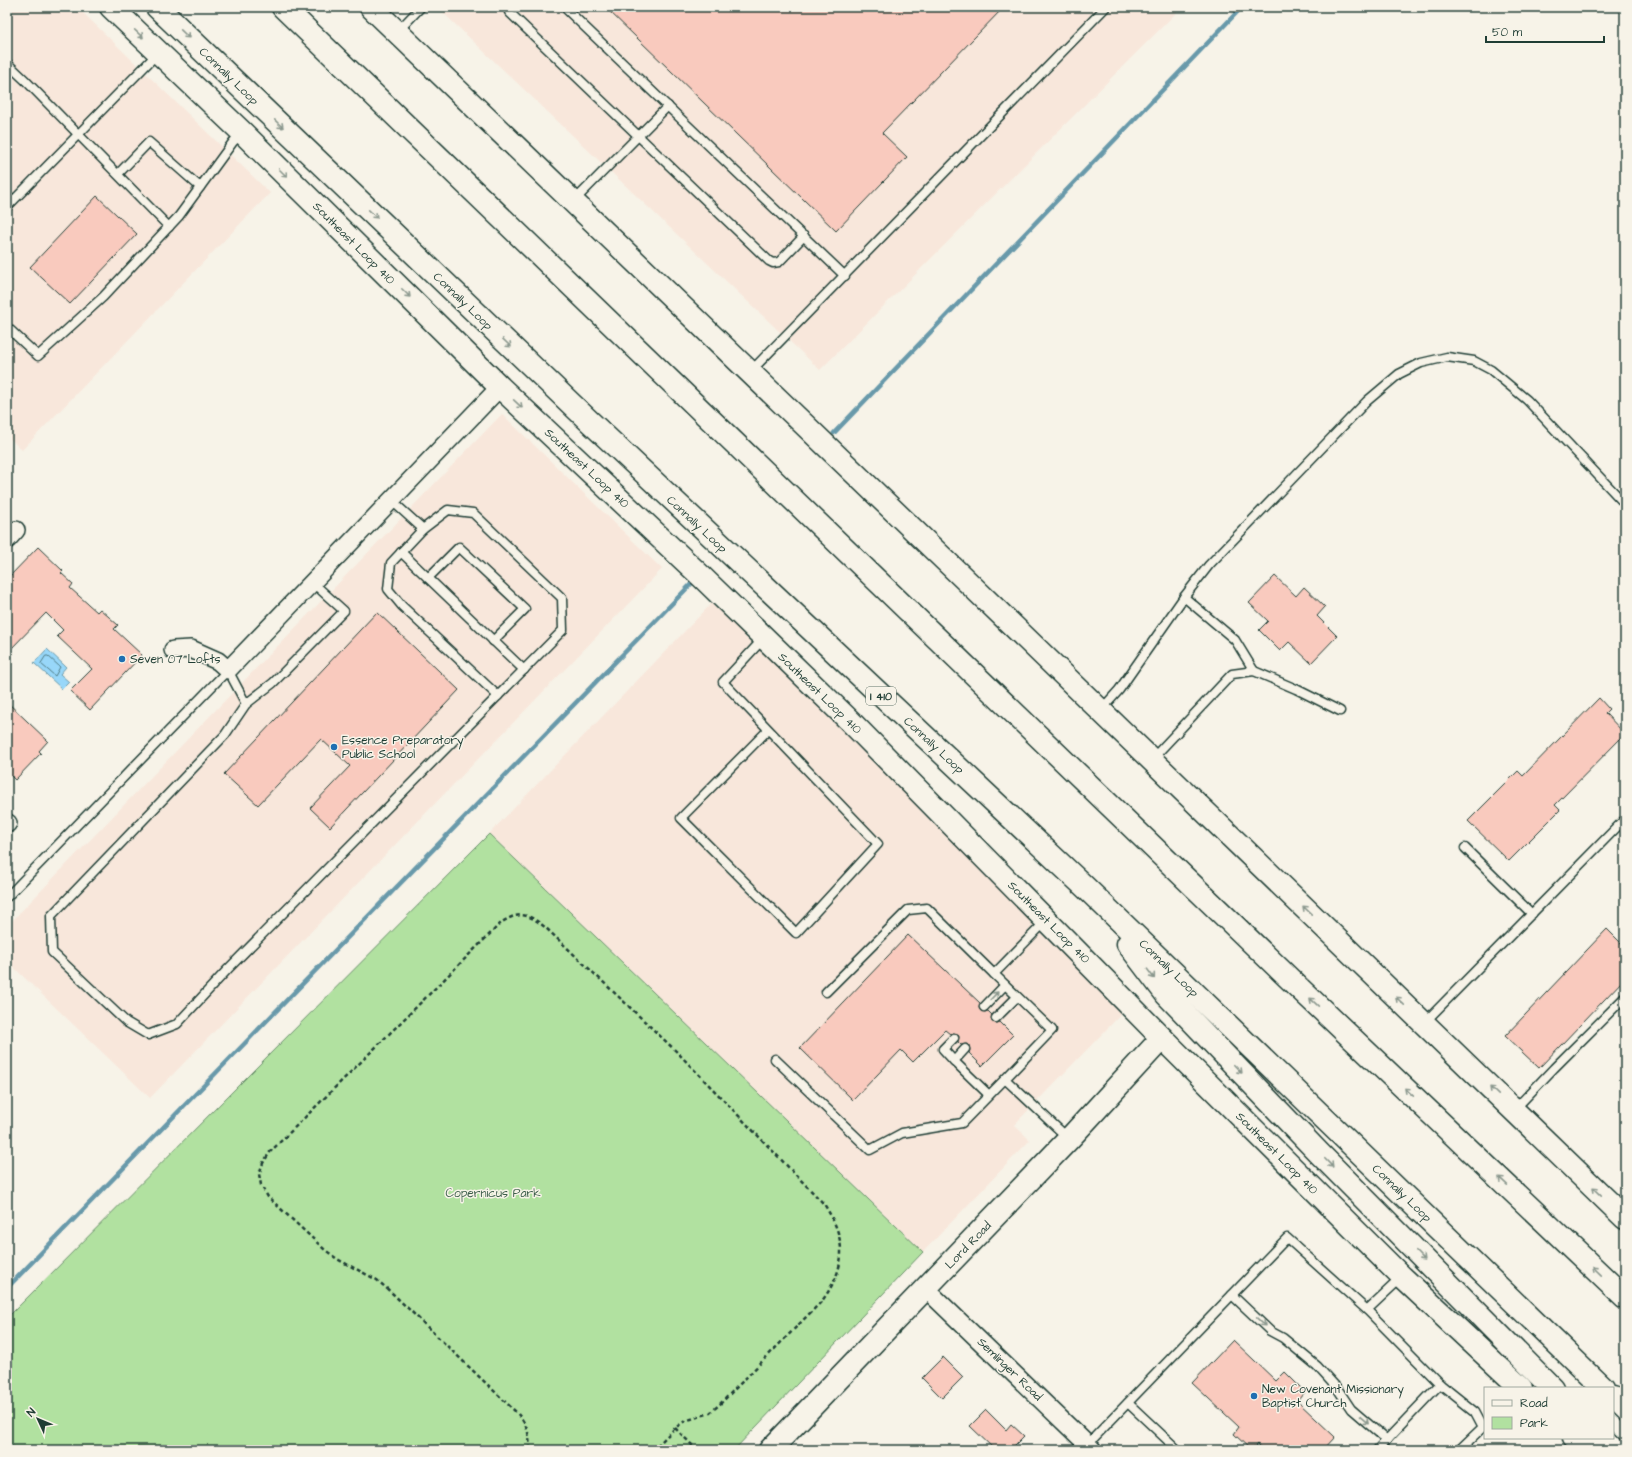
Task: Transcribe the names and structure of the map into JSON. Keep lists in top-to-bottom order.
{
  "streets": {
    "main road": [
      "Connally Loop",
      "Southeast Loop 410",
      "I 410",
      "Lord Road"
    ],
    "street": ["Semlinger Road"]
  },
  "crossings": [
    ["Southeast Loop 410", "Lord Road"],
    ["Lord Road", "Semlinger Road"]
  ],
  "parks": ["Copernicus Park"],
  "places": ["Seven 07 Lofts", "Essence Preparatory Public School", "New Covenant Missionary Baptist Church"],
  "legend": ["Road", "Park"],
  "scale_bar": "50 m",
  "north": "top left"
}
